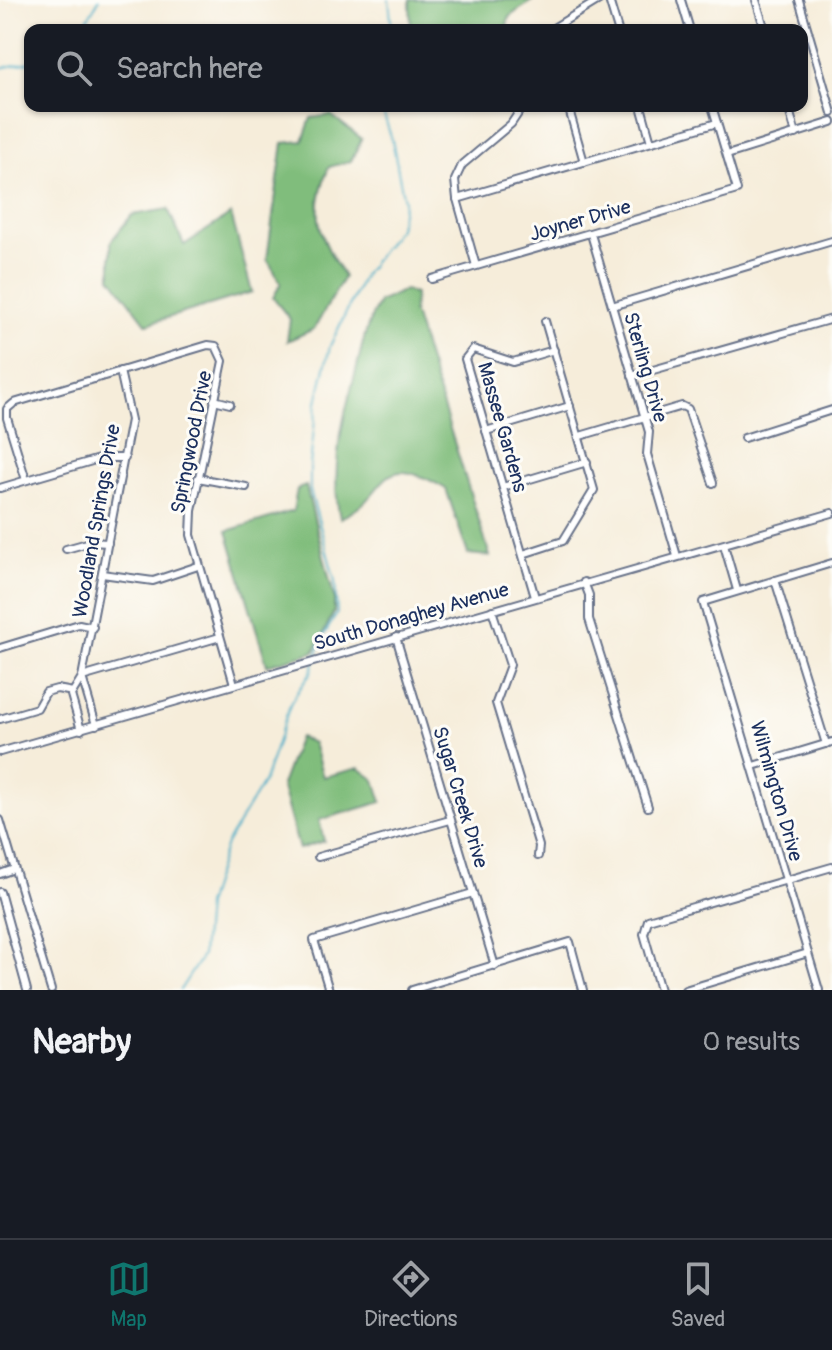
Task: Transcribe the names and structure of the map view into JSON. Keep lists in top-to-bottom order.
{
  "streets": {
    "street": [
      "Joyner Drive",
      "Sterling Drive",
      "Massee Gardens",
      "Springwood Drive",
      "Woodland Springs Drive",
      "South Donaghey Avenue",
      "Wilmington Drive",
      "Sugar Creek Drive"
    ]
  },
  "crossings": [
    ["Joyner Drive", "Sterling Drive"],
    ["Sterling Drive", "South Donaghey Avenue"],
    ["Massee Gardens", "South Donaghey Avenue"],
    ["Springwood Drive", "Woodland Springs Drive"],
    ["Springwood Drive", "South Donaghey Avenue"],
    ["Woodland Springs Drive", "South Donaghey Avenue"],
    ["South Donaghey Avenue", "Sugar Creek Drive"]
  ],
  "page": {
    "search": "Search here",
    "heading": ["Nearby", "0 results"],
    "nav": ["Map", "Directions", "Saved"]
  }
}
